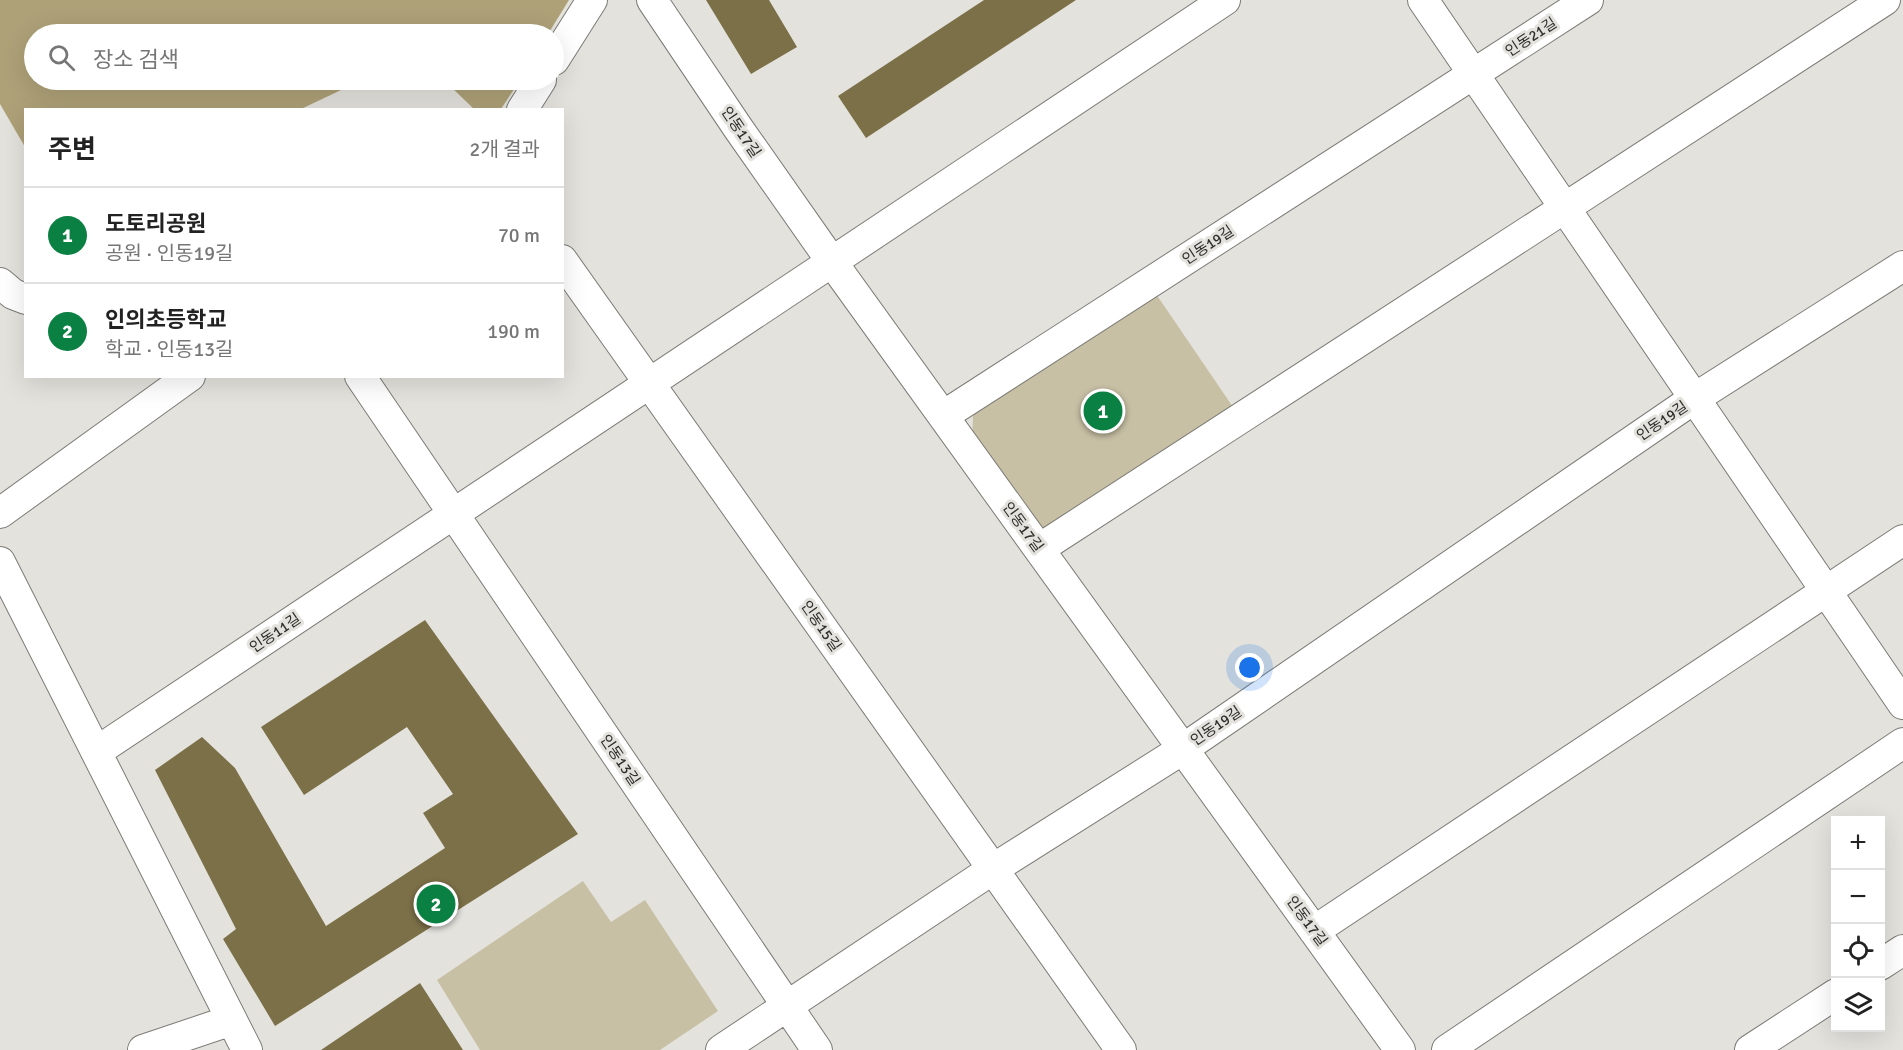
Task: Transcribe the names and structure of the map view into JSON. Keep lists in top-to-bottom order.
{
  "streets": {
    "street": [
      "인동21길",
      "인동17길",
      "인동19길",
      "인동15길",
      "인동11길",
      "인동13길"
    ]
  },
  "crossings": [
    ["인동21길", "인동19길"],
    ["인동17길", "인동19길"],
    ["인동11길", "인동13길"]
  ],
  "page": {
    "search": "장소 검색",
    "heading": ["주변", "2개 결과"],
    "list": [
      {
        "mark": "1",
        "name": "도토리공원",
        "note": "공원 · 인동19길",
        "value": "70 m"
      },
      {
        "mark": "2",
        "name": "인의초등학교",
        "note": "학교 · 인동13길",
        "value": "190 m"
      }
    ],
    "pins": ["1", "2"],
    "map_buttons": ["+", "−"]
  }
}
